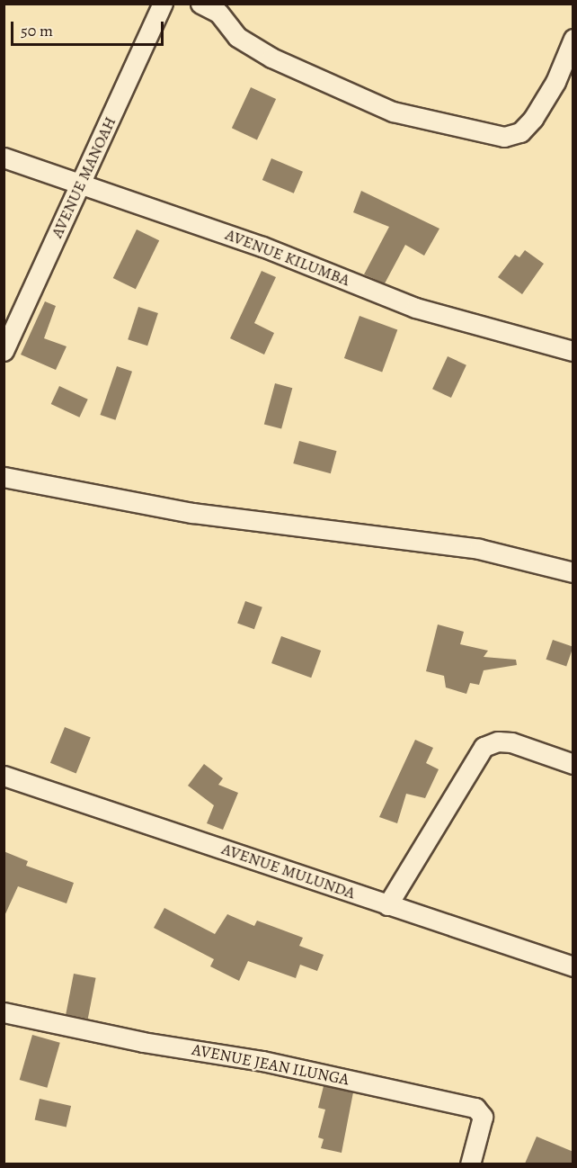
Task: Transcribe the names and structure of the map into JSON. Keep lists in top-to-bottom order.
{
  "streets": {
    "street": [
      "AVENUE MANOAH",
      "AVENUE KILUMBA",
      "AVENUE MULUNDA",
      "AVENUE JEAN ILUNGA"
    ]
  },
  "crossings": [
    ["AVENUE MANOAH", "AVENUE KILUMBA"]
  ],
  "scale_bar": "50 m"
}
